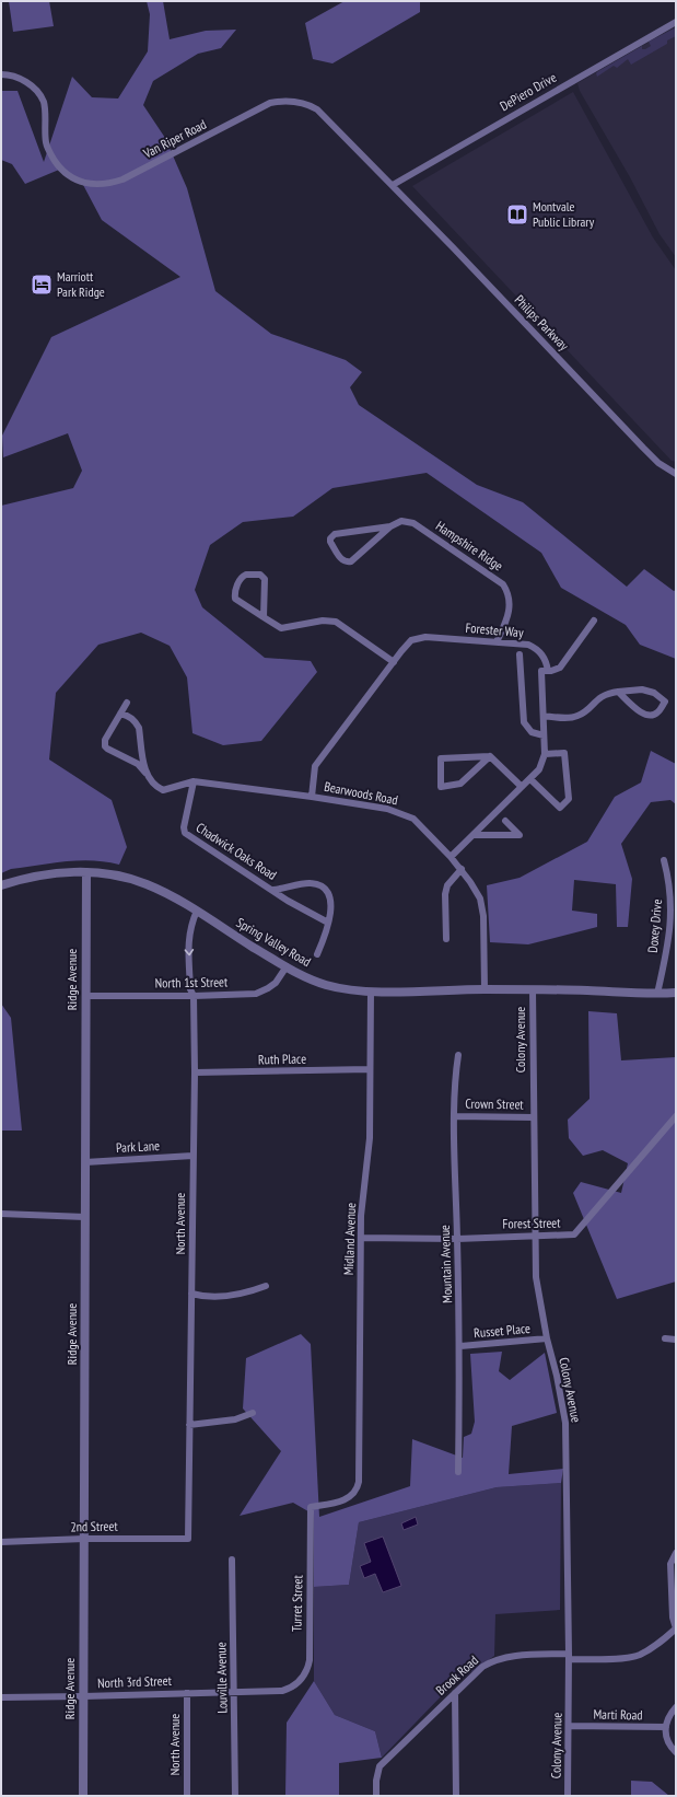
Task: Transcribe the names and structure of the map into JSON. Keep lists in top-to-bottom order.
{
  "streets": {
    "street": [
      "DePiero Drive",
      "Van Riper Road",
      "Philips Parkway",
      "Hampshire Ridge",
      "Forester Way",
      "Bearwoods Road",
      "Chadwick Oaks Road",
      "Doxey Drive",
      "Spring Valley Road",
      "Ridge Avenue",
      "North 1st Street",
      "Colony Avenue",
      "Ruth Place",
      "Crown Street",
      "Park Lane",
      "North Avenue",
      "Forest Street",
      "Midland Avenue",
      "Mountain Avenue",
      "Russet Place",
      "2nd Street",
      "Turret Street",
      "Brook Road",
      "Louville Avenue",
      "North 3rd Street",
      "Marti Road"
    ]
  },
  "crossings": [
    ["DePiero Drive", "Van Riper Road"],
    ["DePiero Drive", "Philips Parkway"],
    ["Van Riper Road", "Philips Parkway"],
    ["Hampshire Ridge", "Forester Way"],
    ["Forester Way", "Bearwoods Road"],
    ["Bearwoods Road", "Chadwick Oaks Road"],
    ["Bearwoods Road", "Spring Valley Road"],
    ["Doxey Drive", "Spring Valley Road"],
    ["Spring Valley Road", "Ridge Avenue"],
    ["Spring Valley Road", "North 1st Street"],
    ["Spring Valley Road", "Colony Avenue"],
    ["Spring Valley Road", "North Avenue"],
    ["Spring Valley Road", "Midland Avenue"],
    ["Ridge Avenue", "North 1st Street"],
    ["Ridge Avenue", "Park Lane"],
    ["Ridge Avenue", "2nd Street"],
    ["Ridge Avenue", "North 3rd Street"],
    ["North 1st Street", "North Avenue"],
    ["Colony Avenue", "Crown Street"],
    ["Colony Avenue", "Forest Street"],
    ["Colony Avenue", "Russet Place"],
    ["Colony Avenue", "Brook Road"],
    ["Colony Avenue", "Marti Road"],
    ["Ruth Place", "North Avenue"],
    ["Ruth Place", "Midland Avenue"],
    ["Crown Street", "Mountain Avenue"],
    ["Park Lane", "North Avenue"],
    ["North Avenue", "2nd Street"],
    ["North Avenue", "North 3rd Street"],
    ["Forest Street", "Midland Avenue"],
    ["Forest Street", "Mountain Avenue"],
    ["Midland Avenue", "Turret Street"],
    ["Mountain Avenue", "Russet Place"],
    ["Turret Street", "Louville Avenue"],
    ["Turret Street", "North 3rd Street"],
    ["Louville Avenue", "North 3rd Street"]
  ],
  "places": {
    "library": ["Montvale Public Library"],
    "hotel": ["Marriott Park Ridge"]
  }
}
